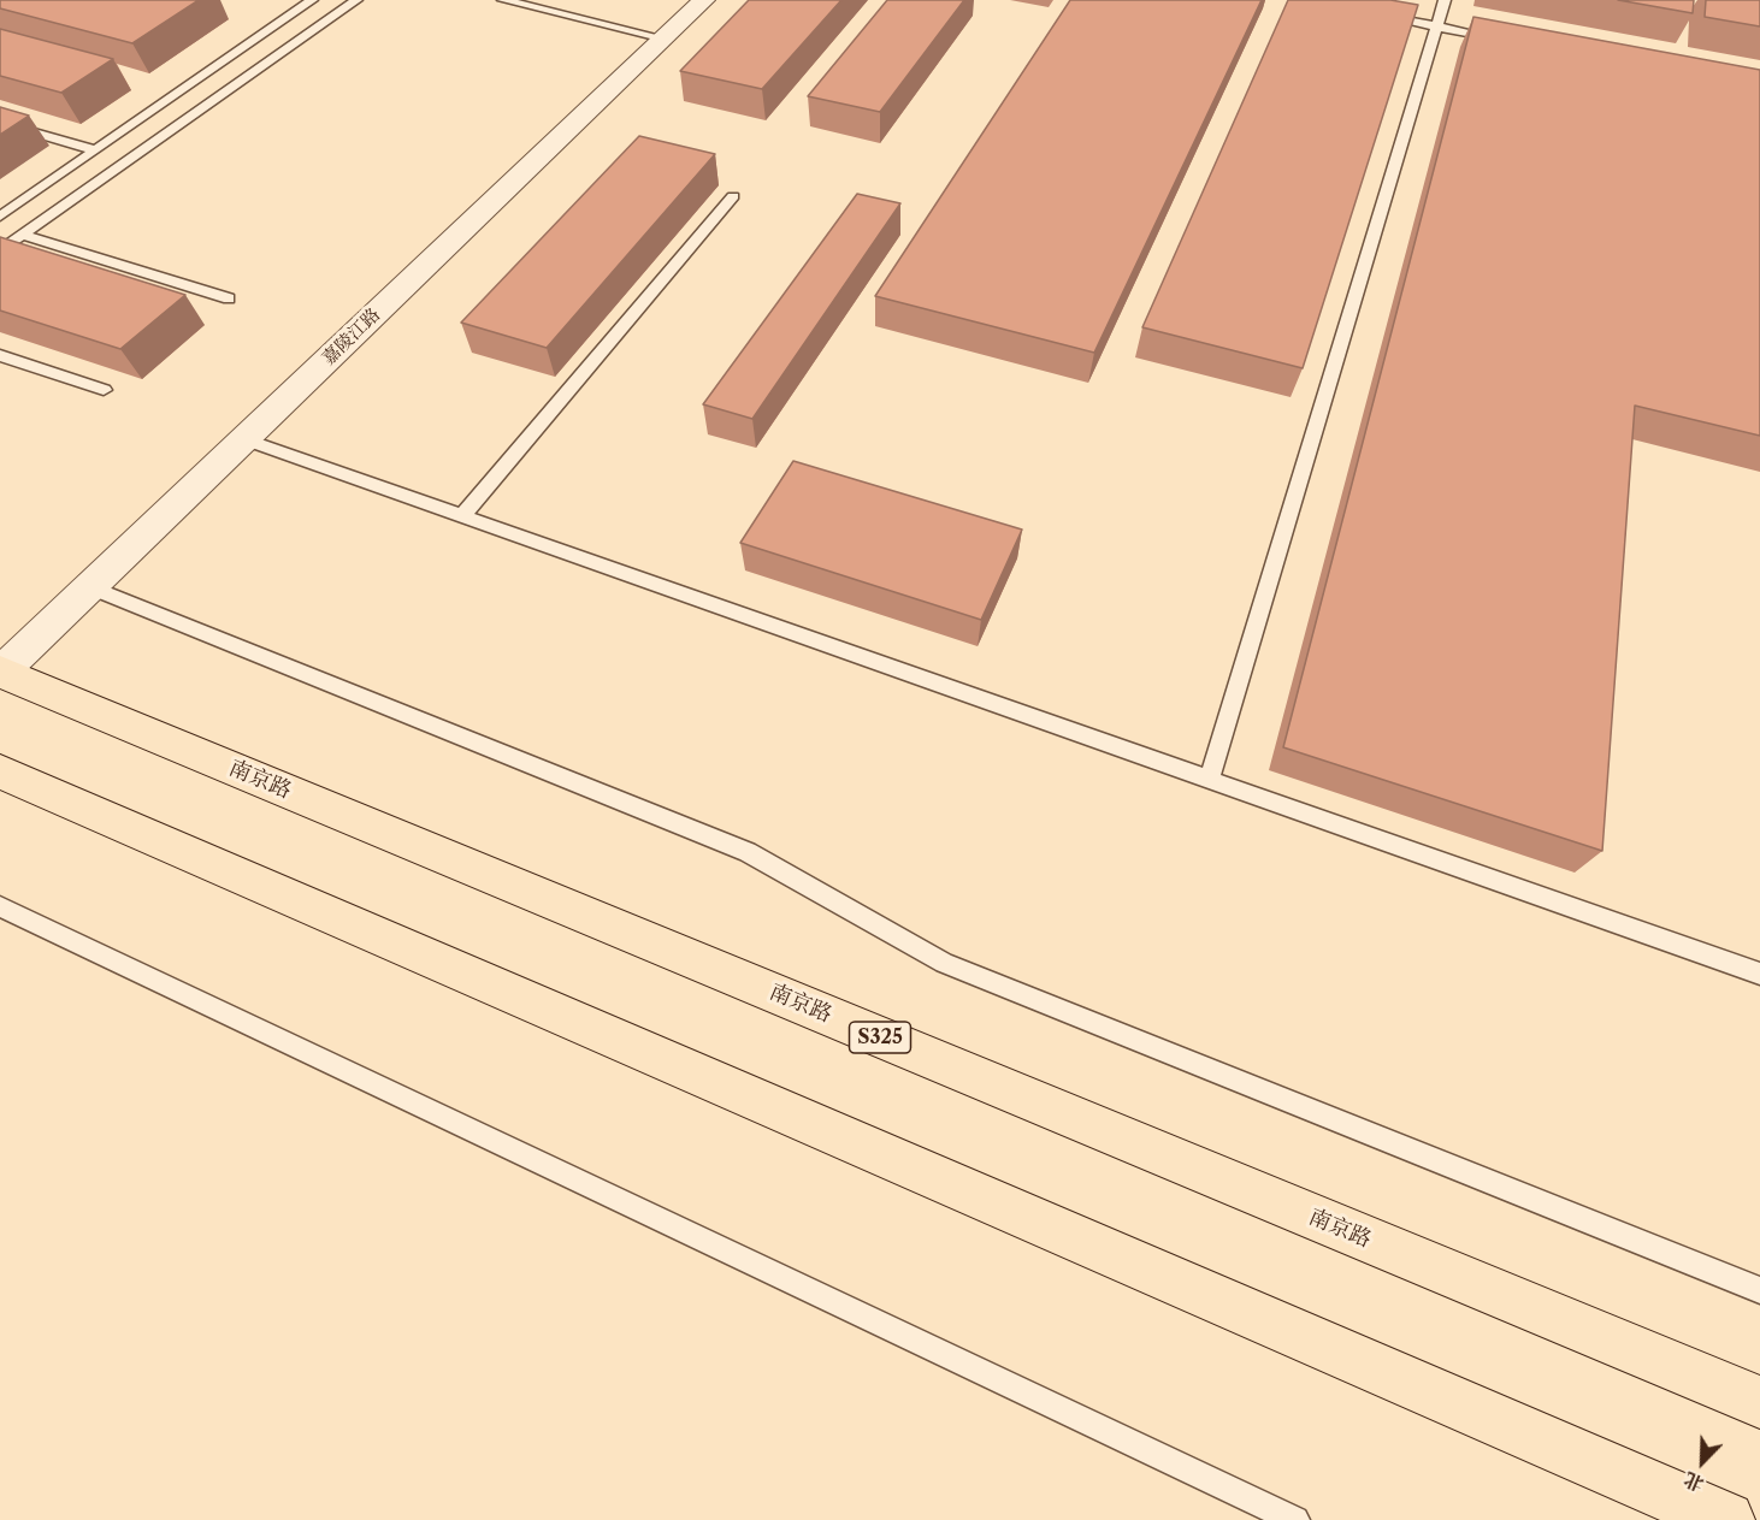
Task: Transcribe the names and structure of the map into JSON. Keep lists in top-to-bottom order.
{
  "streets": {
    "main road": ["南京路", "S325"],
    "street": ["嘉陵江路"]
  },
  "crossings": [
    ["嘉陵江路", "南京路"]
  ],
  "north": "bottom left"
}
